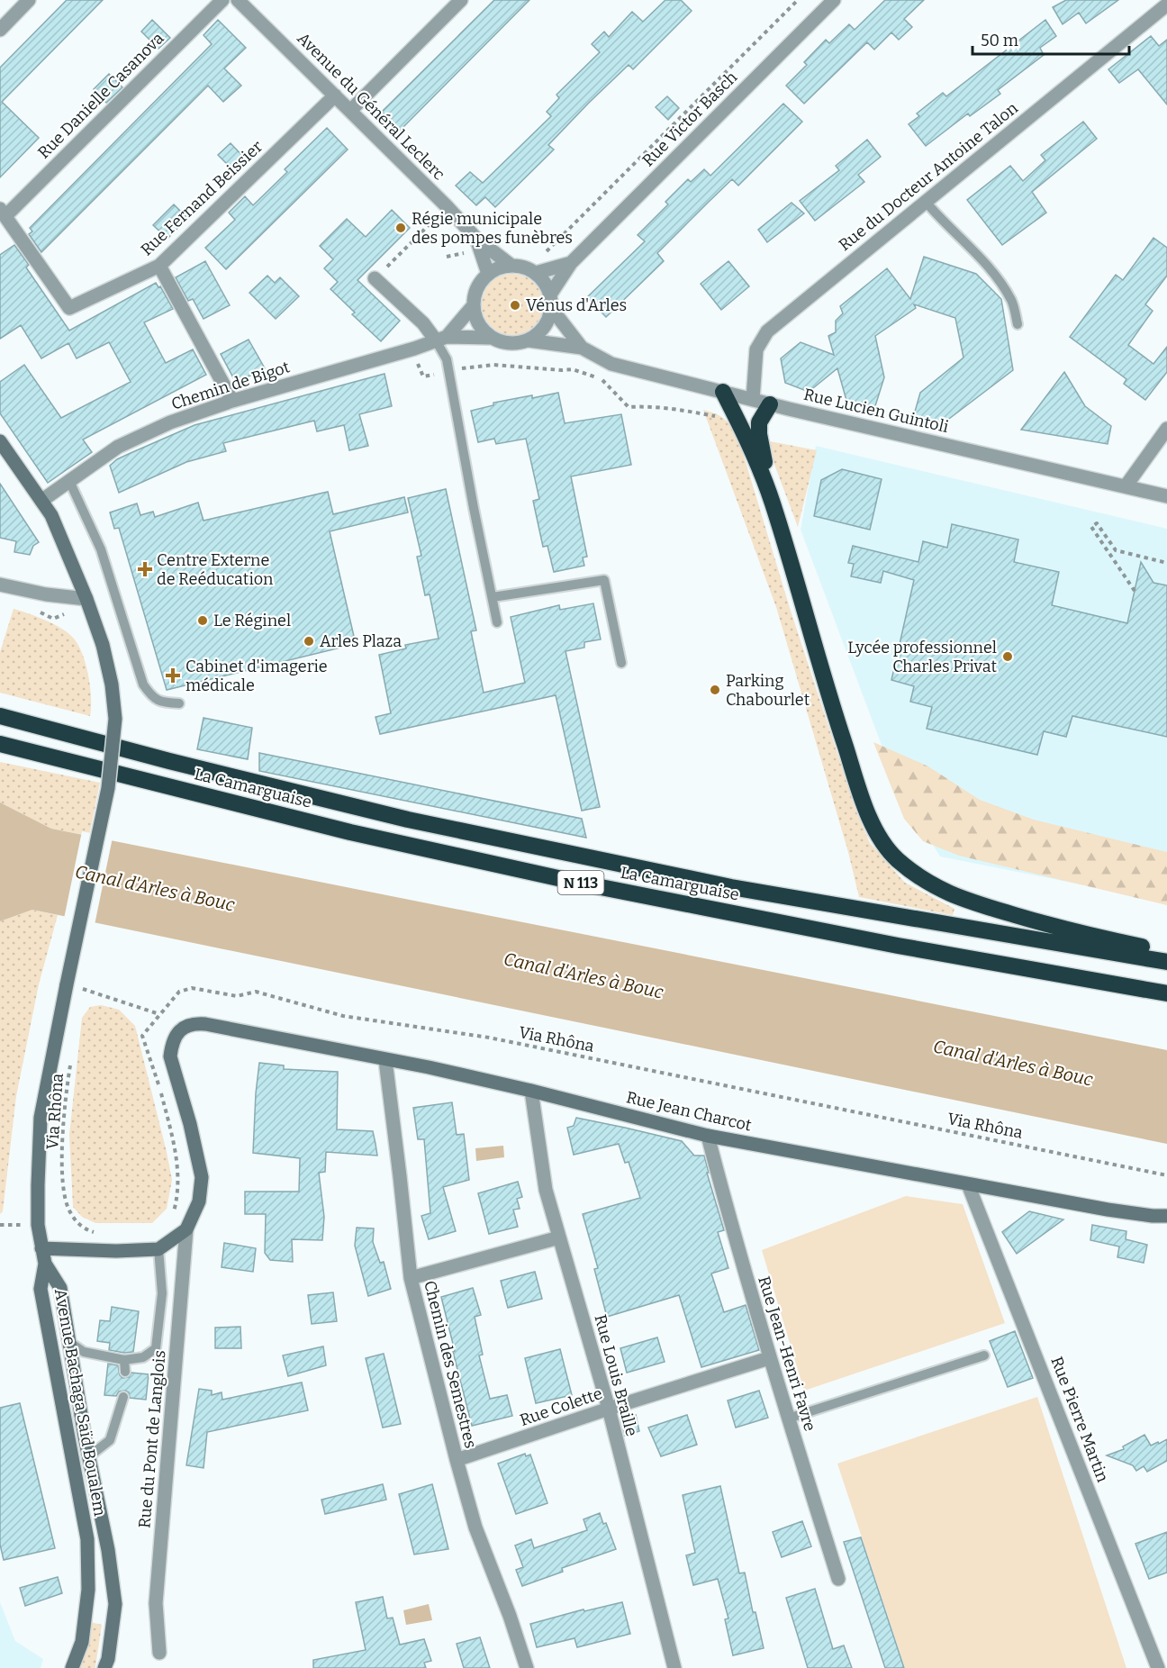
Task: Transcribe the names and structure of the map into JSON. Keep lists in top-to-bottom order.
{
  "streets": {
    "highway": ["La Camarguaise", "N 113"],
    "main road": ["Rue Jean Charcot", "Avenue Bachaga Saïd Boualem", "Rue du Pont de Langlois"],
    "street": [
      "Rue Danielle Casanova",
      "Avenue du Général Leclerc",
      "Rue Victor Basch",
      "Rue du Docteur Antoine Talon",
      "Rue Fernand Beissier",
      "Chemin de Bigot",
      "Rue Lucien Guintoli",
      "Rue Jean-Henri Favre",
      "Chemin des Semestres",
      "Rue Louis Braille",
      "Rue Colette",
      "Rue Pierre Martin"
    ],
    "path": ["Via Rhôna"]
  },
  "crossings": [
    ["Rue Danielle Casanova", "Rue Fernand Beissier"],
    ["Avenue du Général Leclerc", "Rue Victor Basch"],
    ["Avenue du Général Leclerc", "Rue Fernand Beissier"],
    ["Avenue du Général Leclerc", "Chemin de Bigot"],
    ["Avenue du Général Leclerc", "Rue Lucien Guintoli"],
    ["Rue Victor Basch", "Chemin de Bigot"],
    ["Rue Victor Basch", "Rue Lucien Guintoli"],
    ["Rue du Docteur Antoine Talon", "Rue Lucien Guintoli"],
    ["Chemin de Bigot", "Rue Lucien Guintoli"],
    ["Rue Jean Charcot", "Rue Jean-Henri Favre"],
    ["Rue Jean Charcot", "Chemin des Semestres"],
    ["Rue Jean Charcot", "Rue Louis Braille"],
    ["Rue Jean Charcot", "Rue Pierre Martin"],
    ["Rue Jean Charcot", "Rue du Pont de Langlois"],
    ["Rue Jean-Henri Favre", "Rue Colette"],
    ["Chemin des Semestres", "Rue Colette"],
    ["Rue Louis Braille", "Rue Colette"]
  ],
  "water": ["Canal d'Arles à Bouc"],
  "places": {
    "other": [
      "Régie municipale des pompes funèbres",
      "Vénus d'Arles",
      "Le Réginel",
      "Arles Plaza",
      "Lycée professionnel Charles Privat",
      "Parking Chabourlet"
    ],
    "health": ["Centre Externe de Reéducation", "Cabinet d'imagerie médicale"]
  },
  "scale_bar": "50 m"
}
